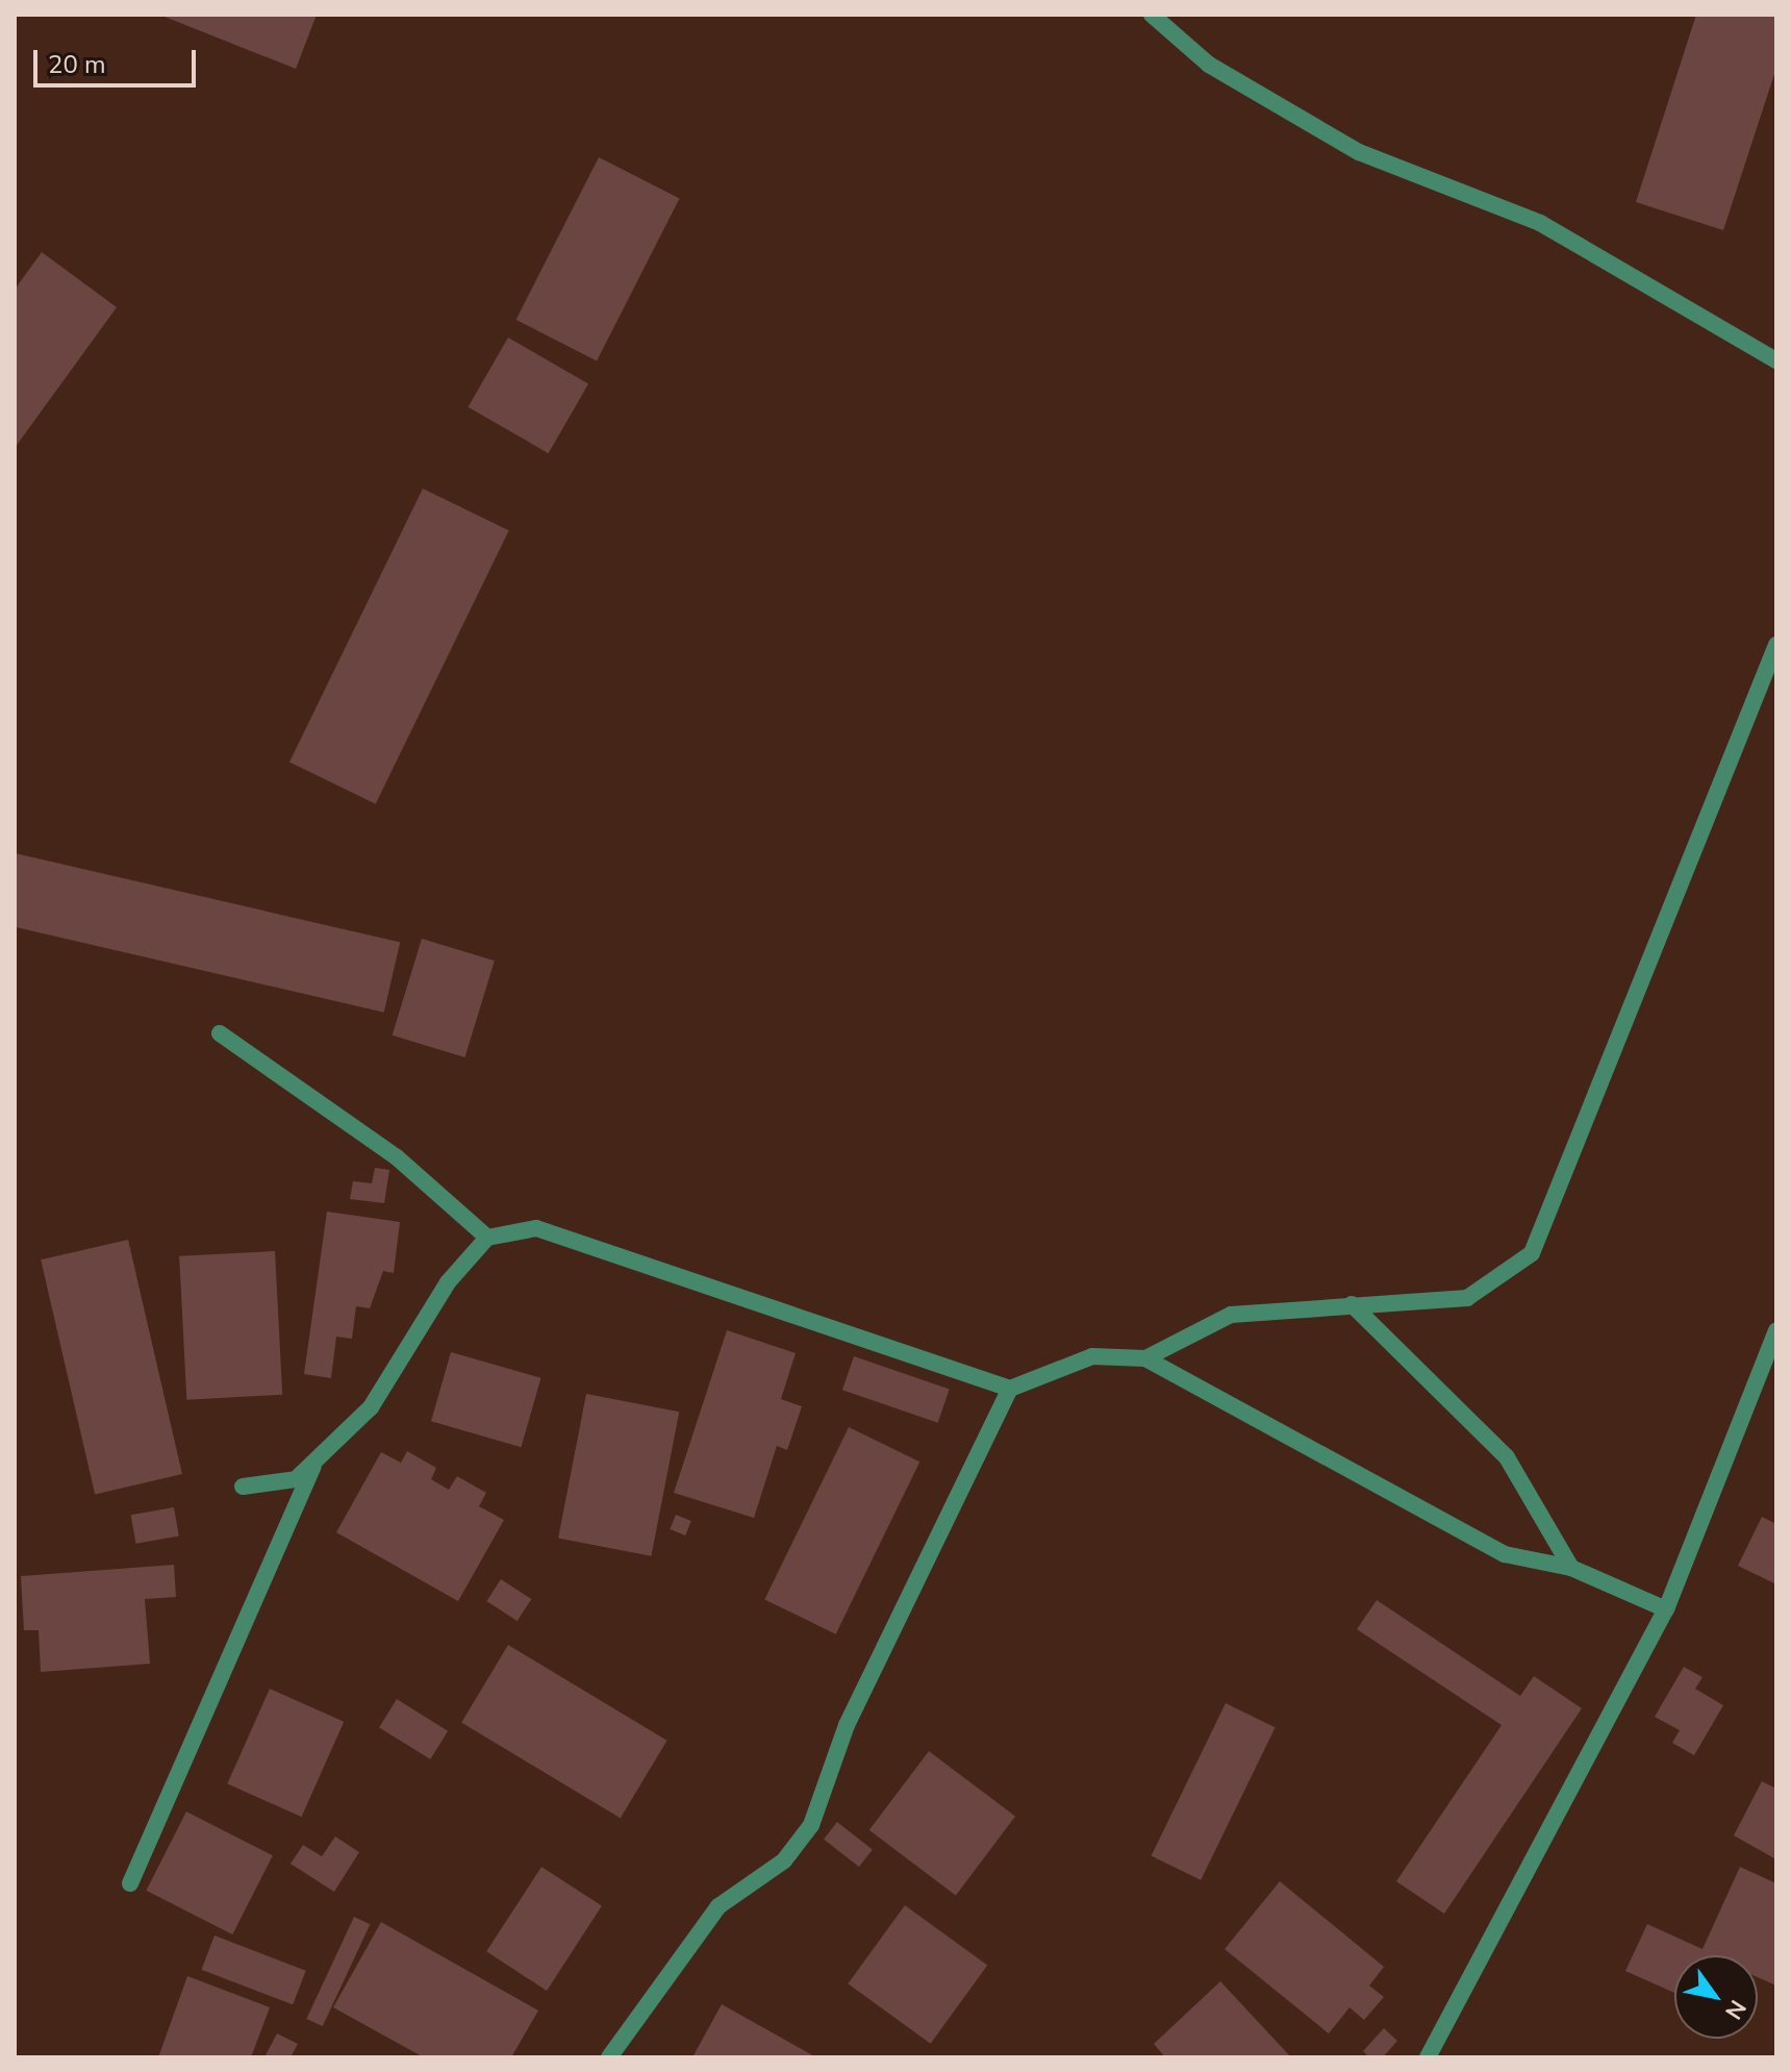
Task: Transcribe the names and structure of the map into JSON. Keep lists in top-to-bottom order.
{
  "scale_bar": "20 m",
  "north": "bottom right"
}
